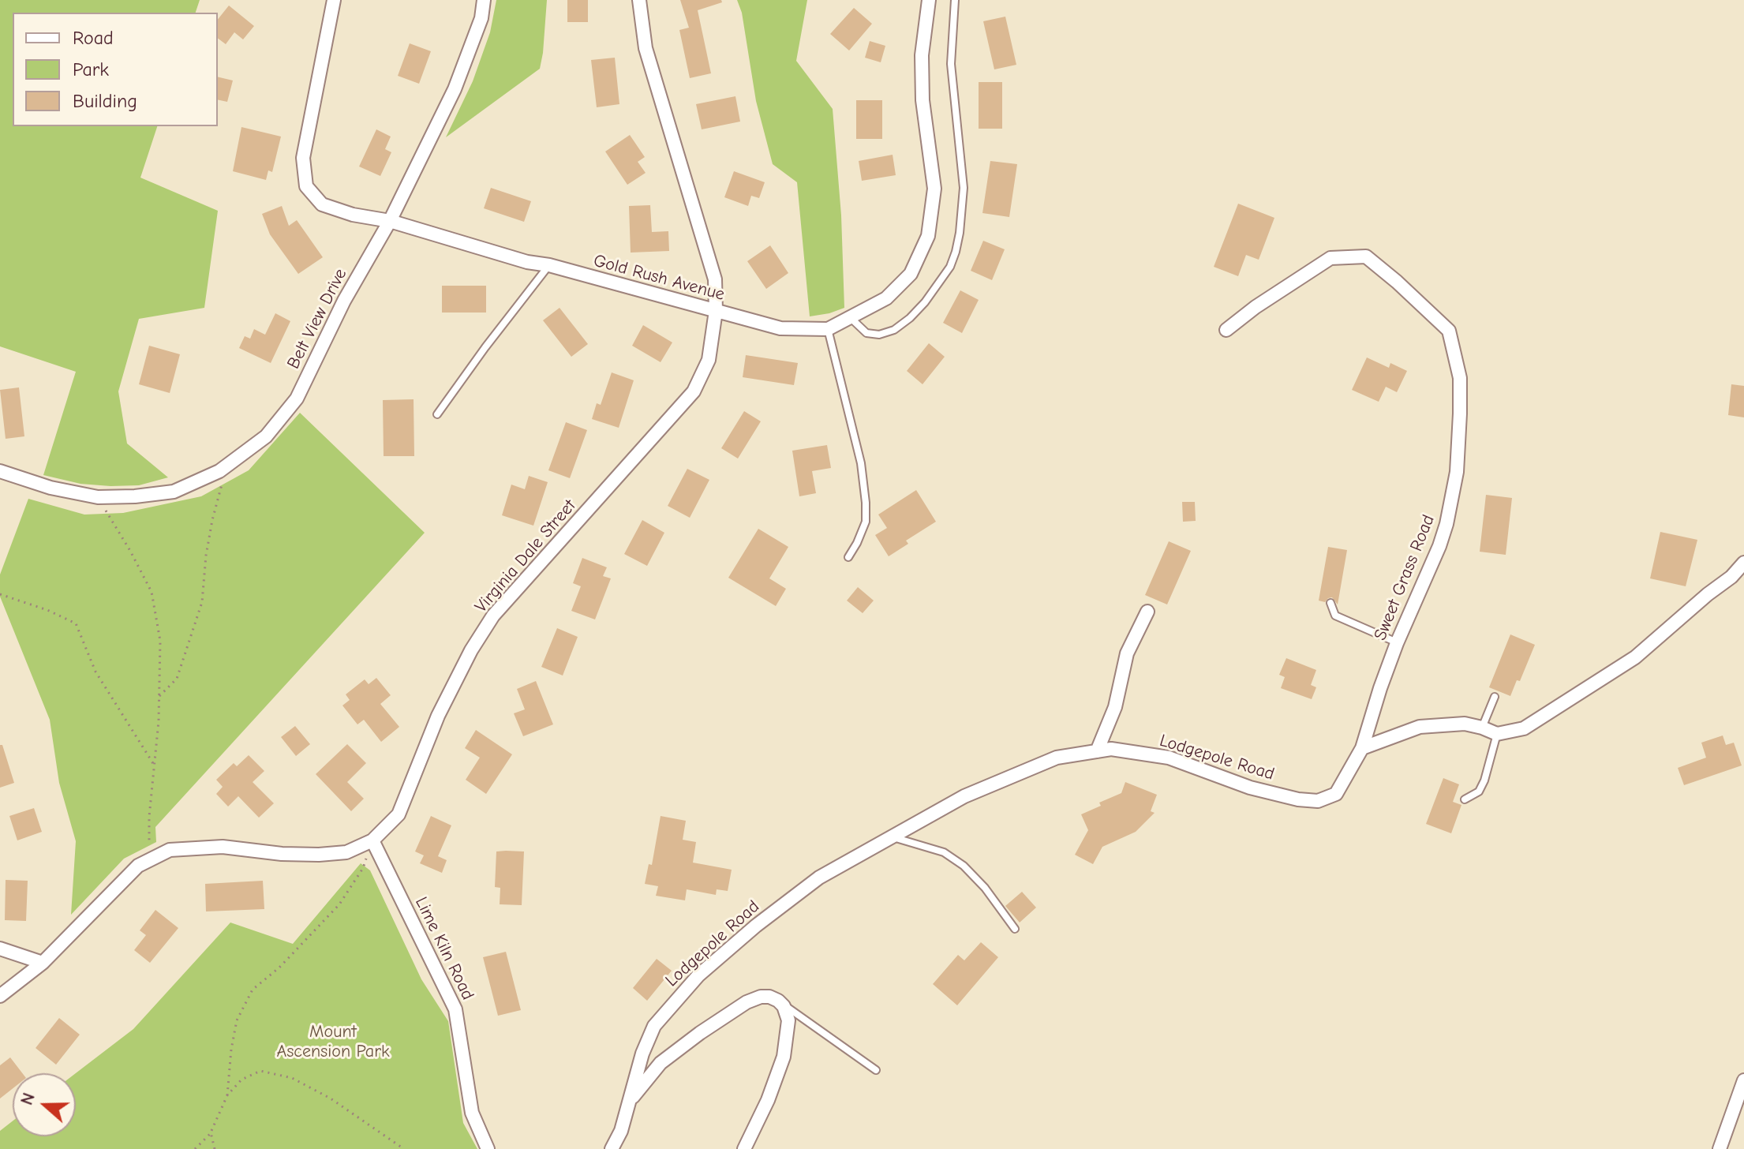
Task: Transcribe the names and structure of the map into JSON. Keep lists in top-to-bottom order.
{
  "streets": {
    "street": [
      "Gold Rush Avenue",
      "Belt View Drive",
      "Virginia Dale Street",
      "Sweet Grass Road",
      "Lodgepole Road",
      "Lime Kiln Road"
    ]
  },
  "crossings": [
    ["Gold Rush Avenue", "Belt View Drive"],
    ["Gold Rush Avenue", "Virginia Dale Street"],
    ["Virginia Dale Street", "Lime Kiln Road"],
    ["Sweet Grass Road", "Lodgepole Road"]
  ],
  "parks": ["Mount Ascension Park"],
  "legend": ["Road", "Park", "Building"],
  "north": "left"
}
